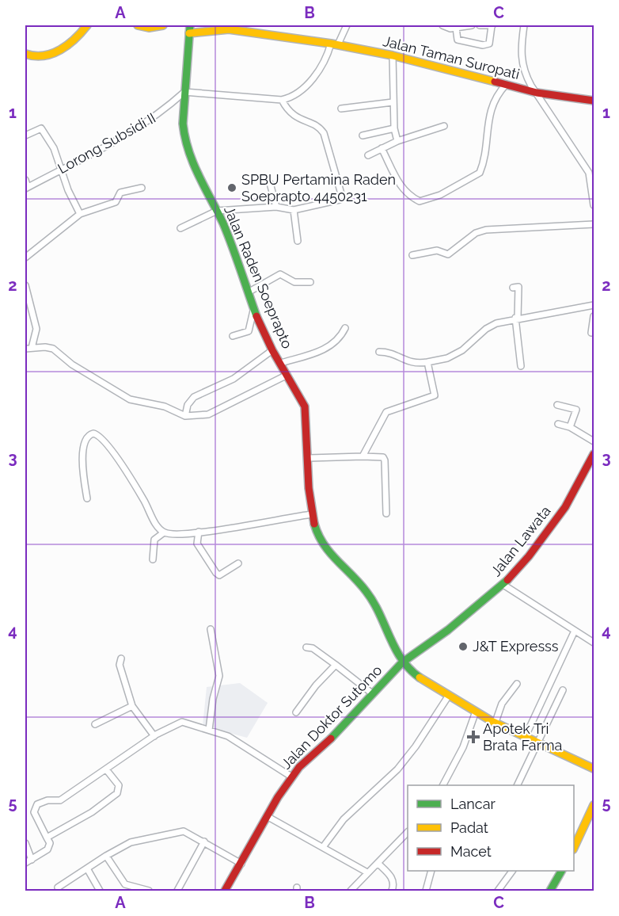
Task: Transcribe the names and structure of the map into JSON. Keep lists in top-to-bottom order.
{
  "streets": {
    "main road": [
      "Jalan Taman Suropati",
      "Jalan Raden Soeprapto",
      "Jalan Lawata",
      "Jalan Doktor Sutomo"
    ],
    "street": ["Lorong Subsidi II"]
  },
  "crossings": [
    ["Jalan Taman Suropati", "Jalan Raden Soeprapto"],
    ["Lorong Subsidi II", "Jalan Raden Soeprapto"],
    ["Jalan Raden Soeprapto", "Jalan Lawata"],
    ["Jalan Raden Soeprapto", "Jalan Doktor Sutomo"],
    ["Jalan Lawata", "Jalan Doktor Sutomo"]
  ],
  "places": {
    "other": ["SPBU Pertamina Raden Soeprapto 4450231", "J&T Expresss"],
    "health": ["Apotek Tri Brata Farma"]
  },
  "legend": ["Lancar", "Padat", "Macet"],
  "grid": {
    "columns": ["A", "B", "C"],
    "rows": [
      "1",
      "2",
      "3",
      "4",
      "5"
    ]
  }
}
